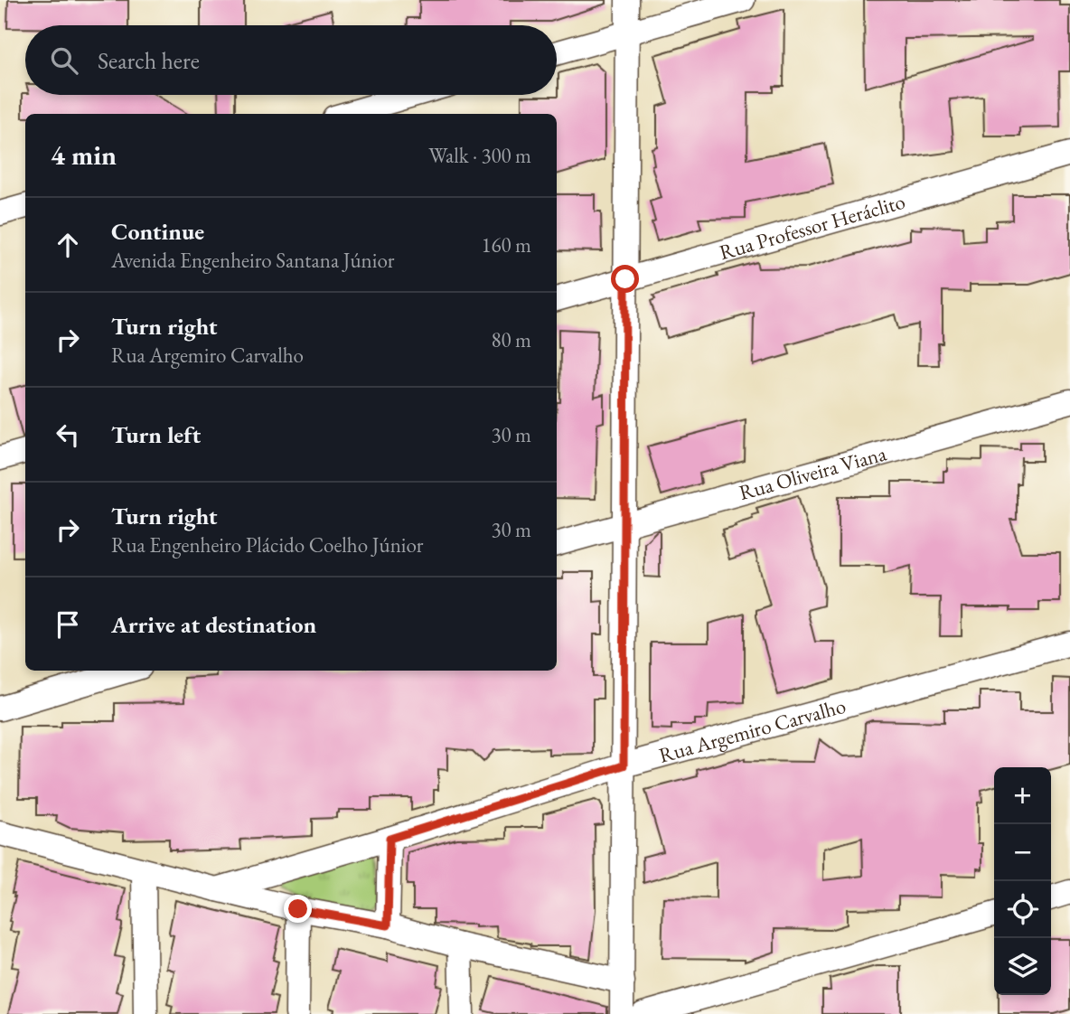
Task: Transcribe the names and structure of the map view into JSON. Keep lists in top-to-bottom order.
{
  "streets": {
    "street": ["Rua Professor Heráclito", "Rua Oliveira Viana", "Rua Argemiro Carvalho"]
  },
  "page": {
    "search": "Search here",
    "heading": ["4 min", "Walk · 300 m"],
    "list": [
      ["Continue", "Avenida Engenheiro Santana Júnior", "160 m"],
      ["Turn right", "Rua Argemiro Carvalho", "80 m"],
      ["Turn left", "30 m"],
      ["Turn right", "Rua Engenheiro Plácido Coelho Júnior", "30 m"],
      "Arrive at destination"
    ],
    "map_buttons": ["+", "−"]
  }
}
